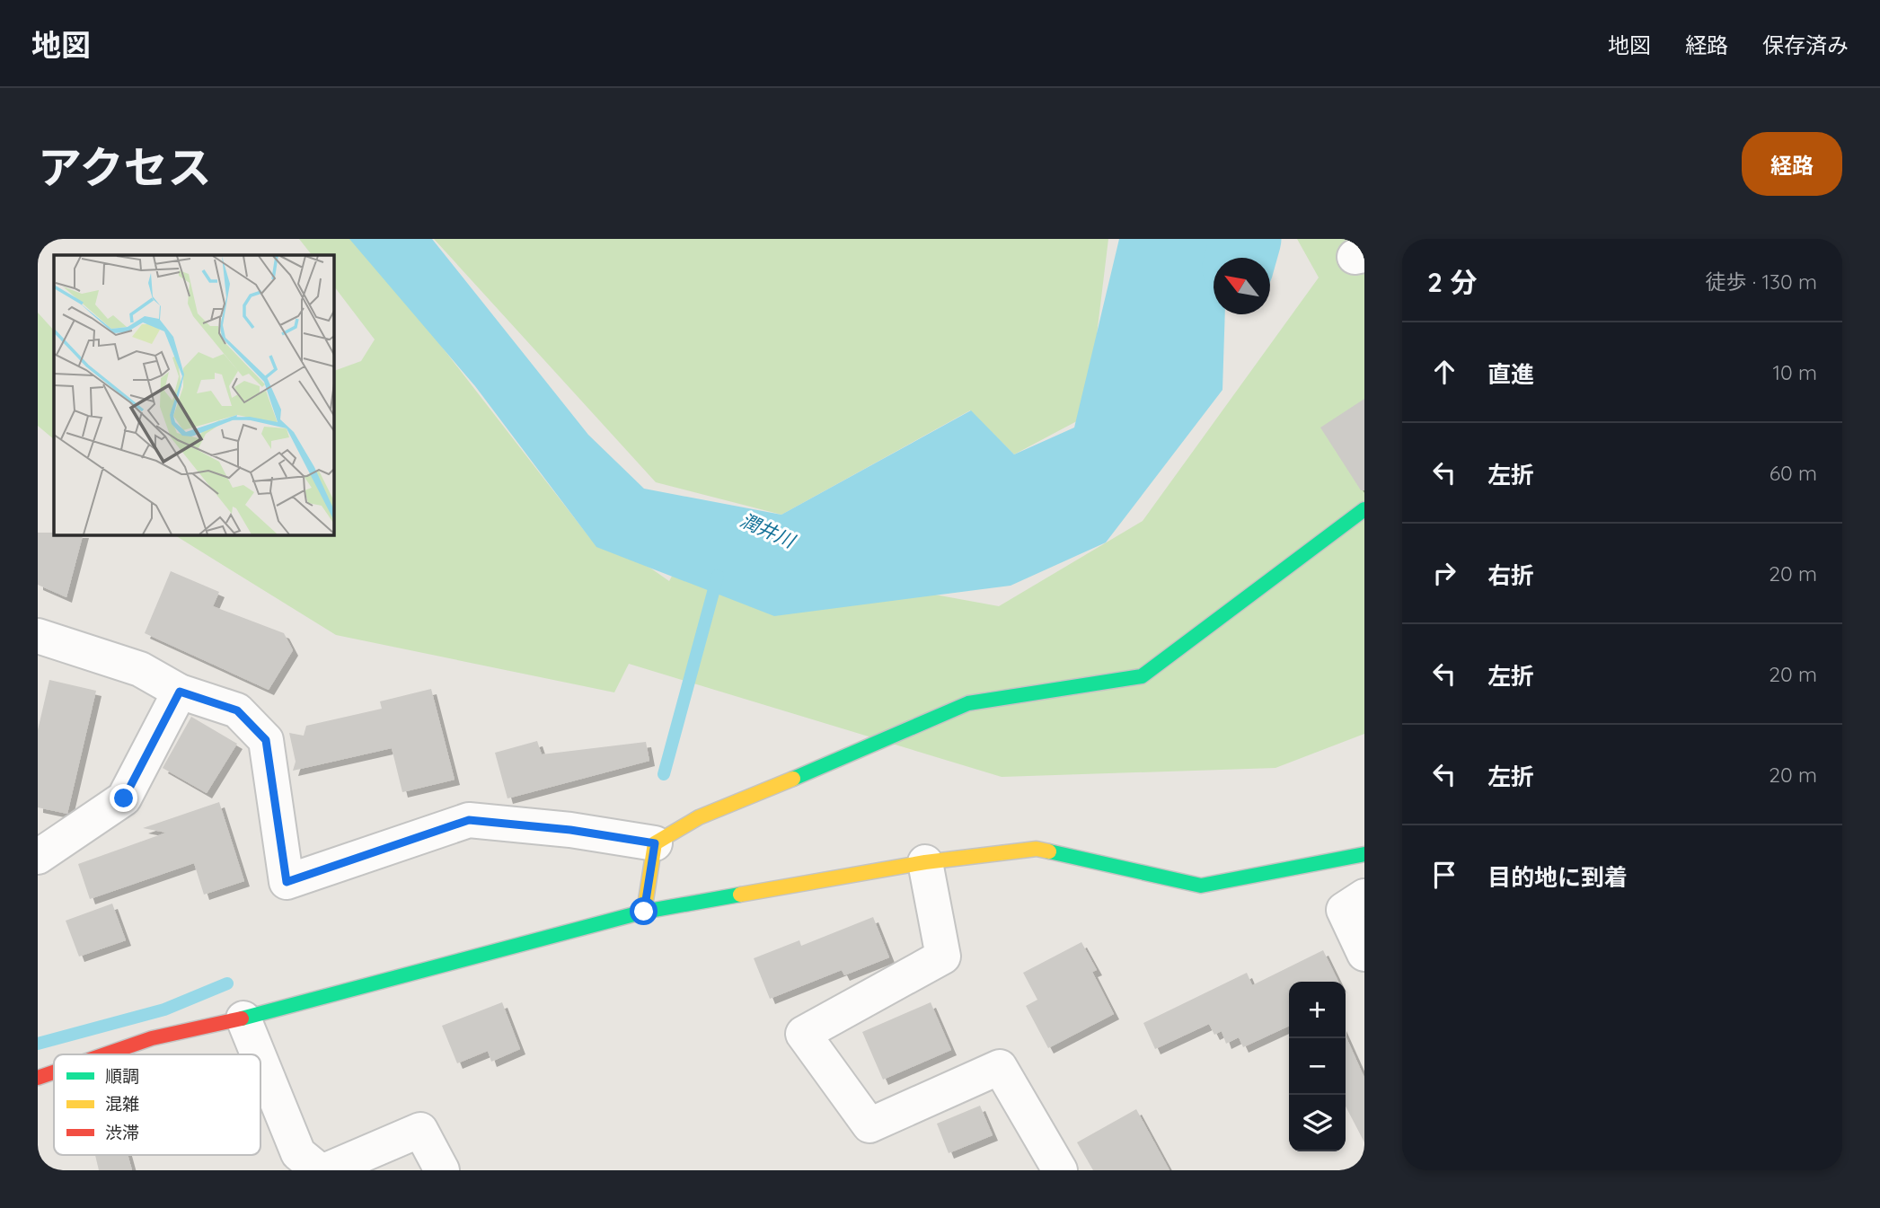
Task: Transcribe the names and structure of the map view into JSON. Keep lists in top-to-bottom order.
{
  "water": ["潤井川"],
  "legend": ["順調", "混雑", "渋滞"],
  "north": "top left",
  "page": {
    "header": "地図",
    "nav": ["地図", "経路", "保存済み"],
    "title": "アクセス",
    "buttons": "経路",
    "heading": ["2 分", "徒歩 · 130 m"],
    "list": [
      ["直進", "10 m"],
      ["左折", "60 m"],
      ["右折", "20 m"],
      ["左折", "20 m"],
      ["左折", "20 m"],
      "目的地に到着"
    ],
    "map_buttons": ["+", "−"]
  }
}
